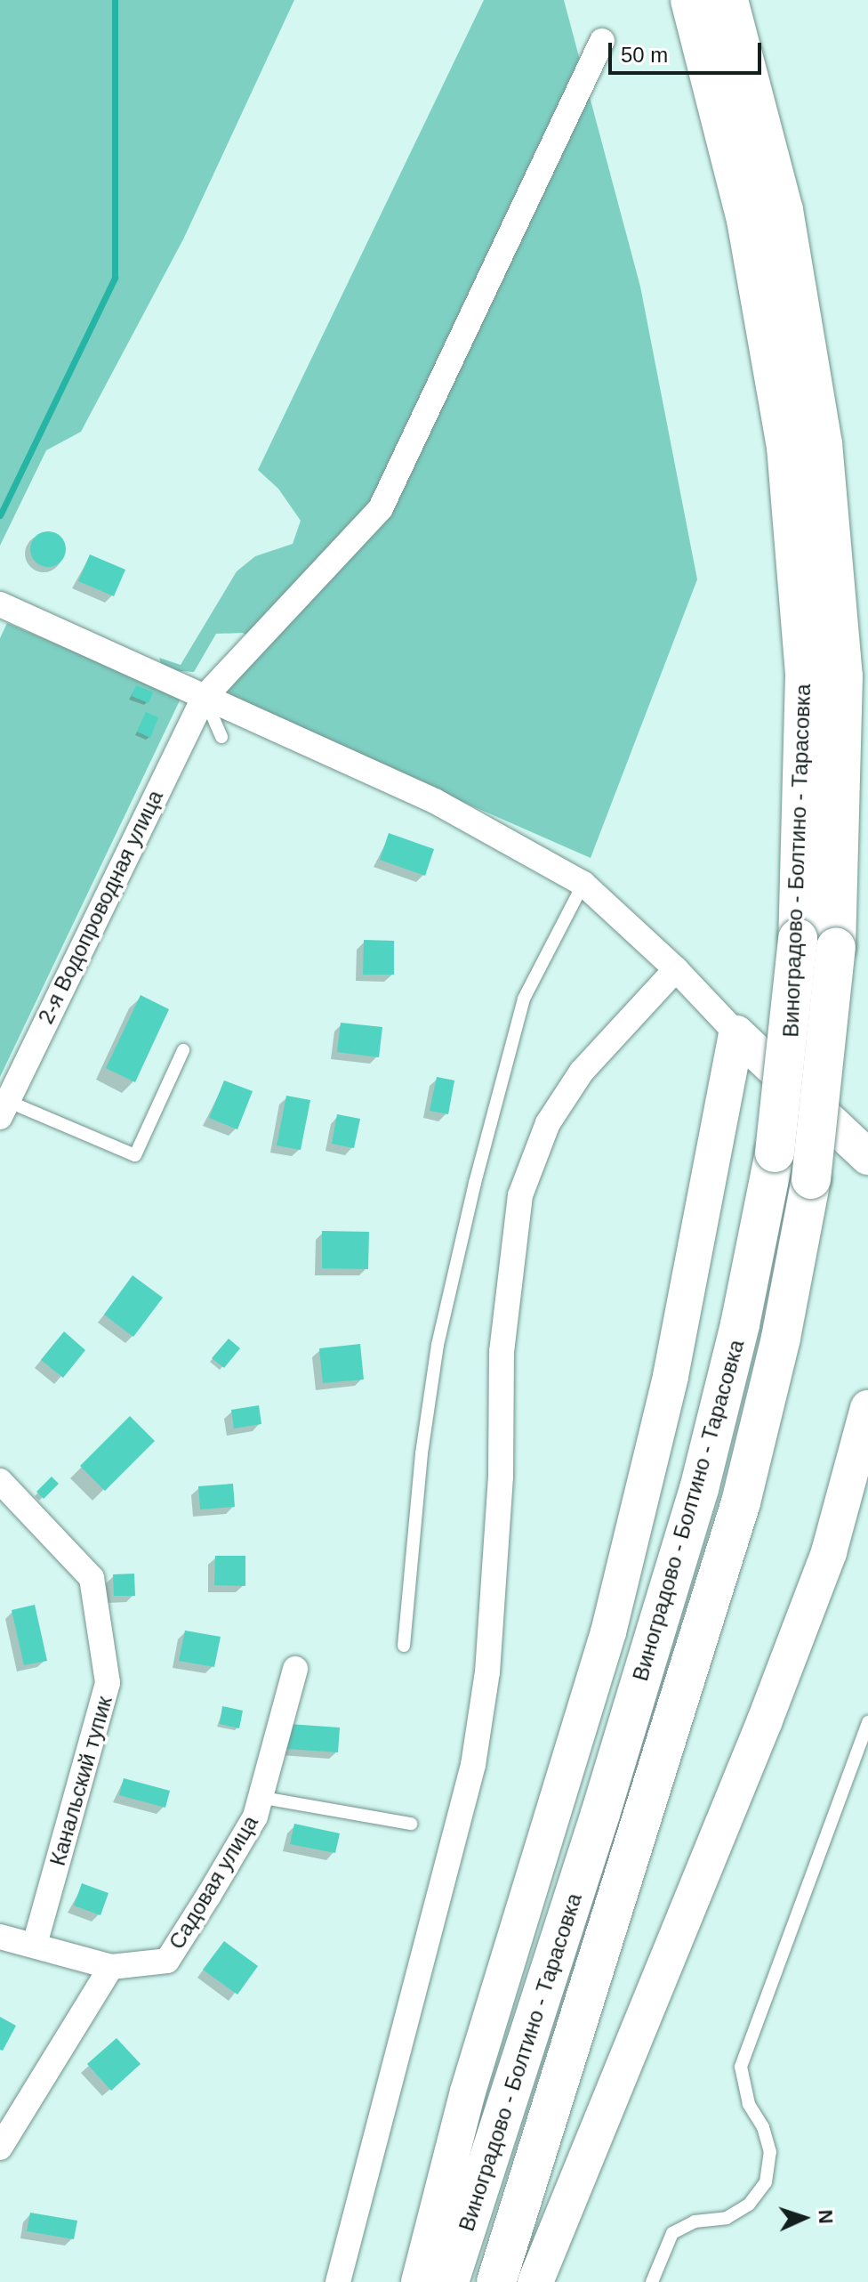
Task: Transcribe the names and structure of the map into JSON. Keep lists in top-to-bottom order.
{
  "streets": {
    "main road": ["Виноградово - Болтино - Тарасовка"],
    "street": ["2-я Водопроводная улица", "Канальский тупик", "Садовая улица"]
  },
  "scale_bar": "50 m",
  "north": "right"
}
